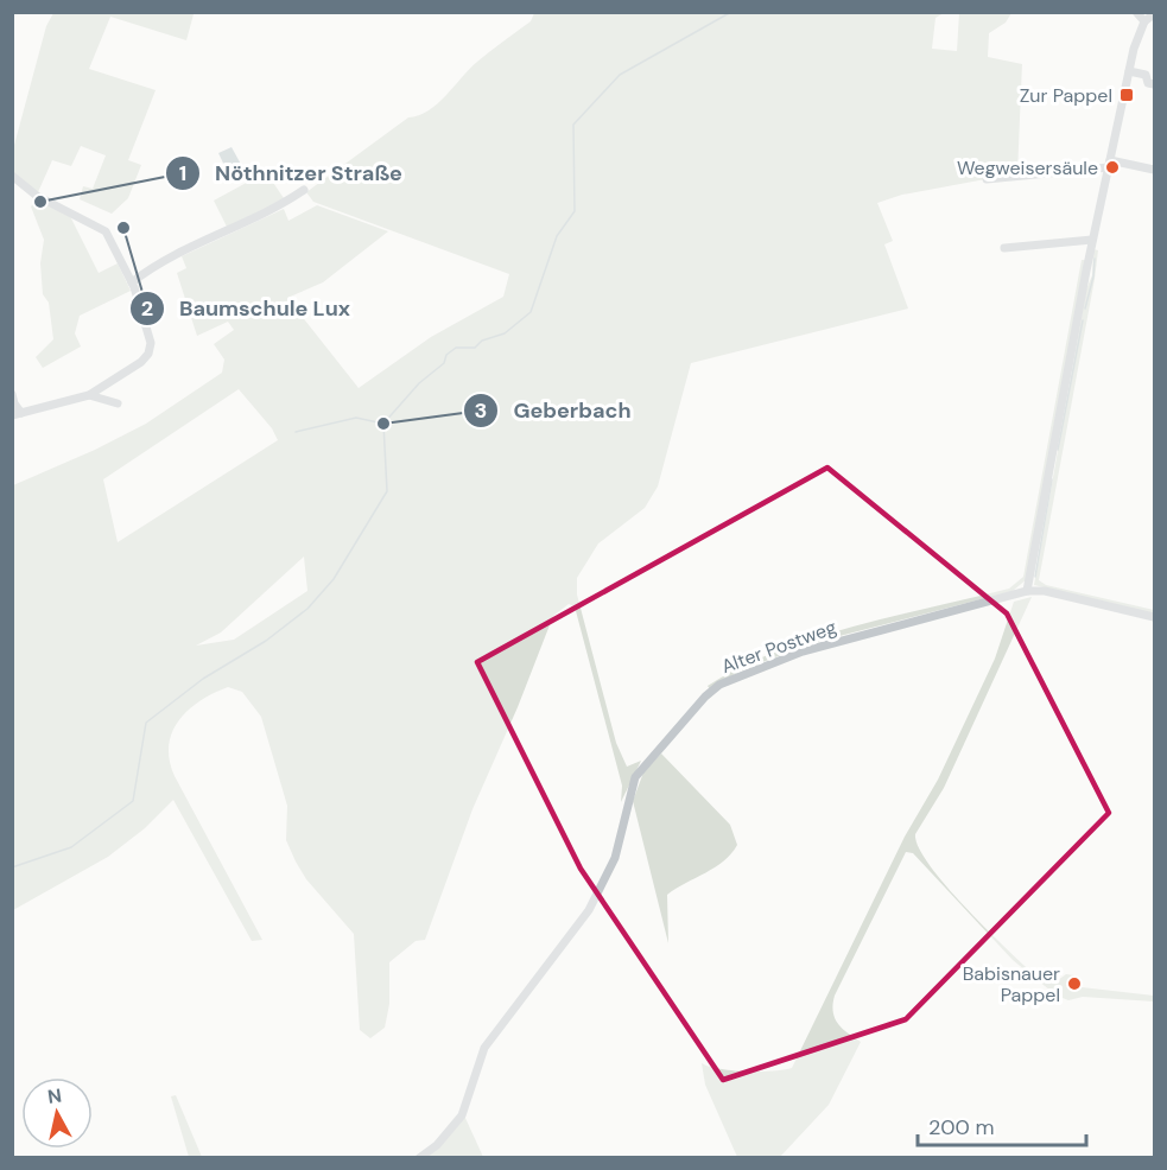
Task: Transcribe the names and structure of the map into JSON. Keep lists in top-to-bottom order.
{
  "streets": {
    "street": ["Alter Postweg"]
  },
  "places": {
    "transit": ["Zur Pappel"],
    "other": [
      "Wegweisersäule",
      "Nöthnitzer Straße",
      "Baumschule Lux",
      "Geberbach",
      "Babisnauer Pappel"
    ]
  },
  "scale_bar": "200 m",
  "north": "top"
}
